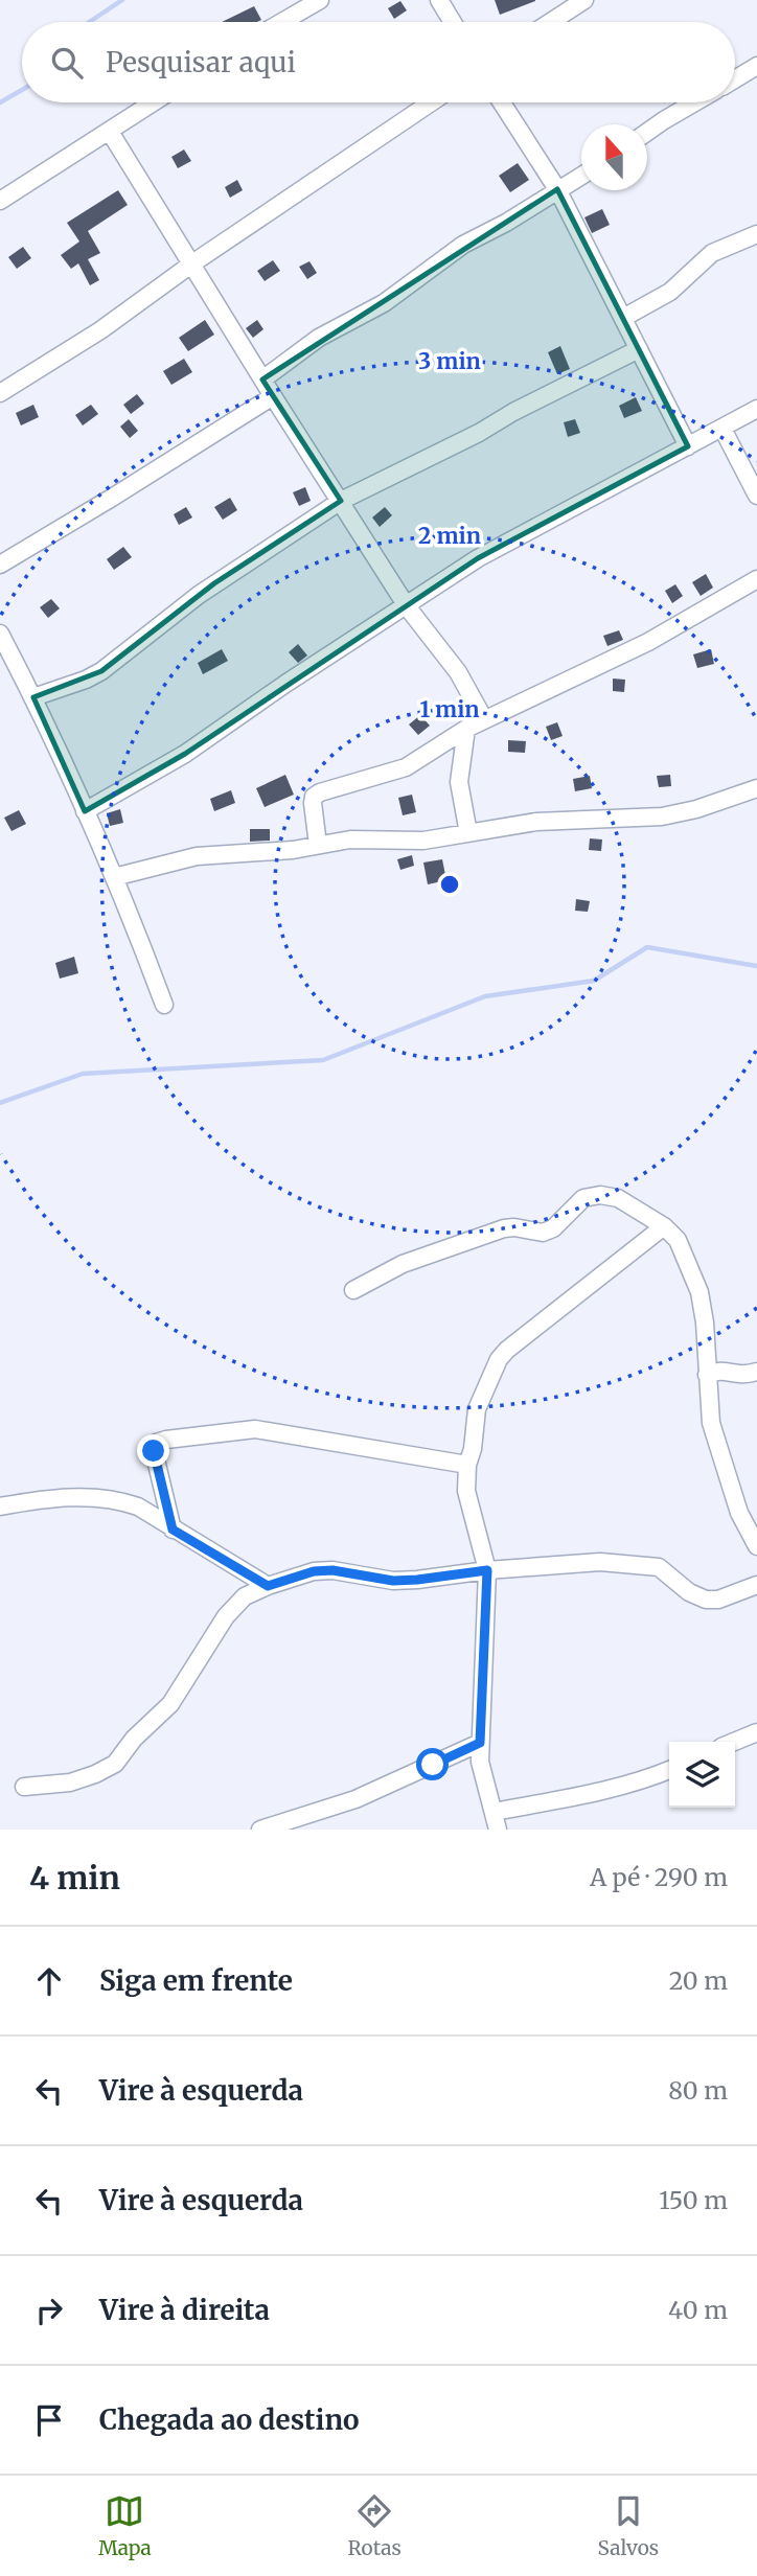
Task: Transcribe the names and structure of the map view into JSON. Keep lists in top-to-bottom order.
{
  "north": "top",
  "page": {
    "search": "Pesquisar aqui",
    "heading": ["4 min", "A pé · 290 m"],
    "list": [
      ["Siga em frente", "20 m"],
      ["Vire à esquerda", "80 m"],
      ["Vire à esquerda", "150 m"],
      ["Vire à direita", "40 m"],
      "Chegada ao destino"
    ],
    "nav": ["Mapa", "Rotas", "Salvos"]
  },
  "rings": ["3 min", "2 min", "1 min"]
}
